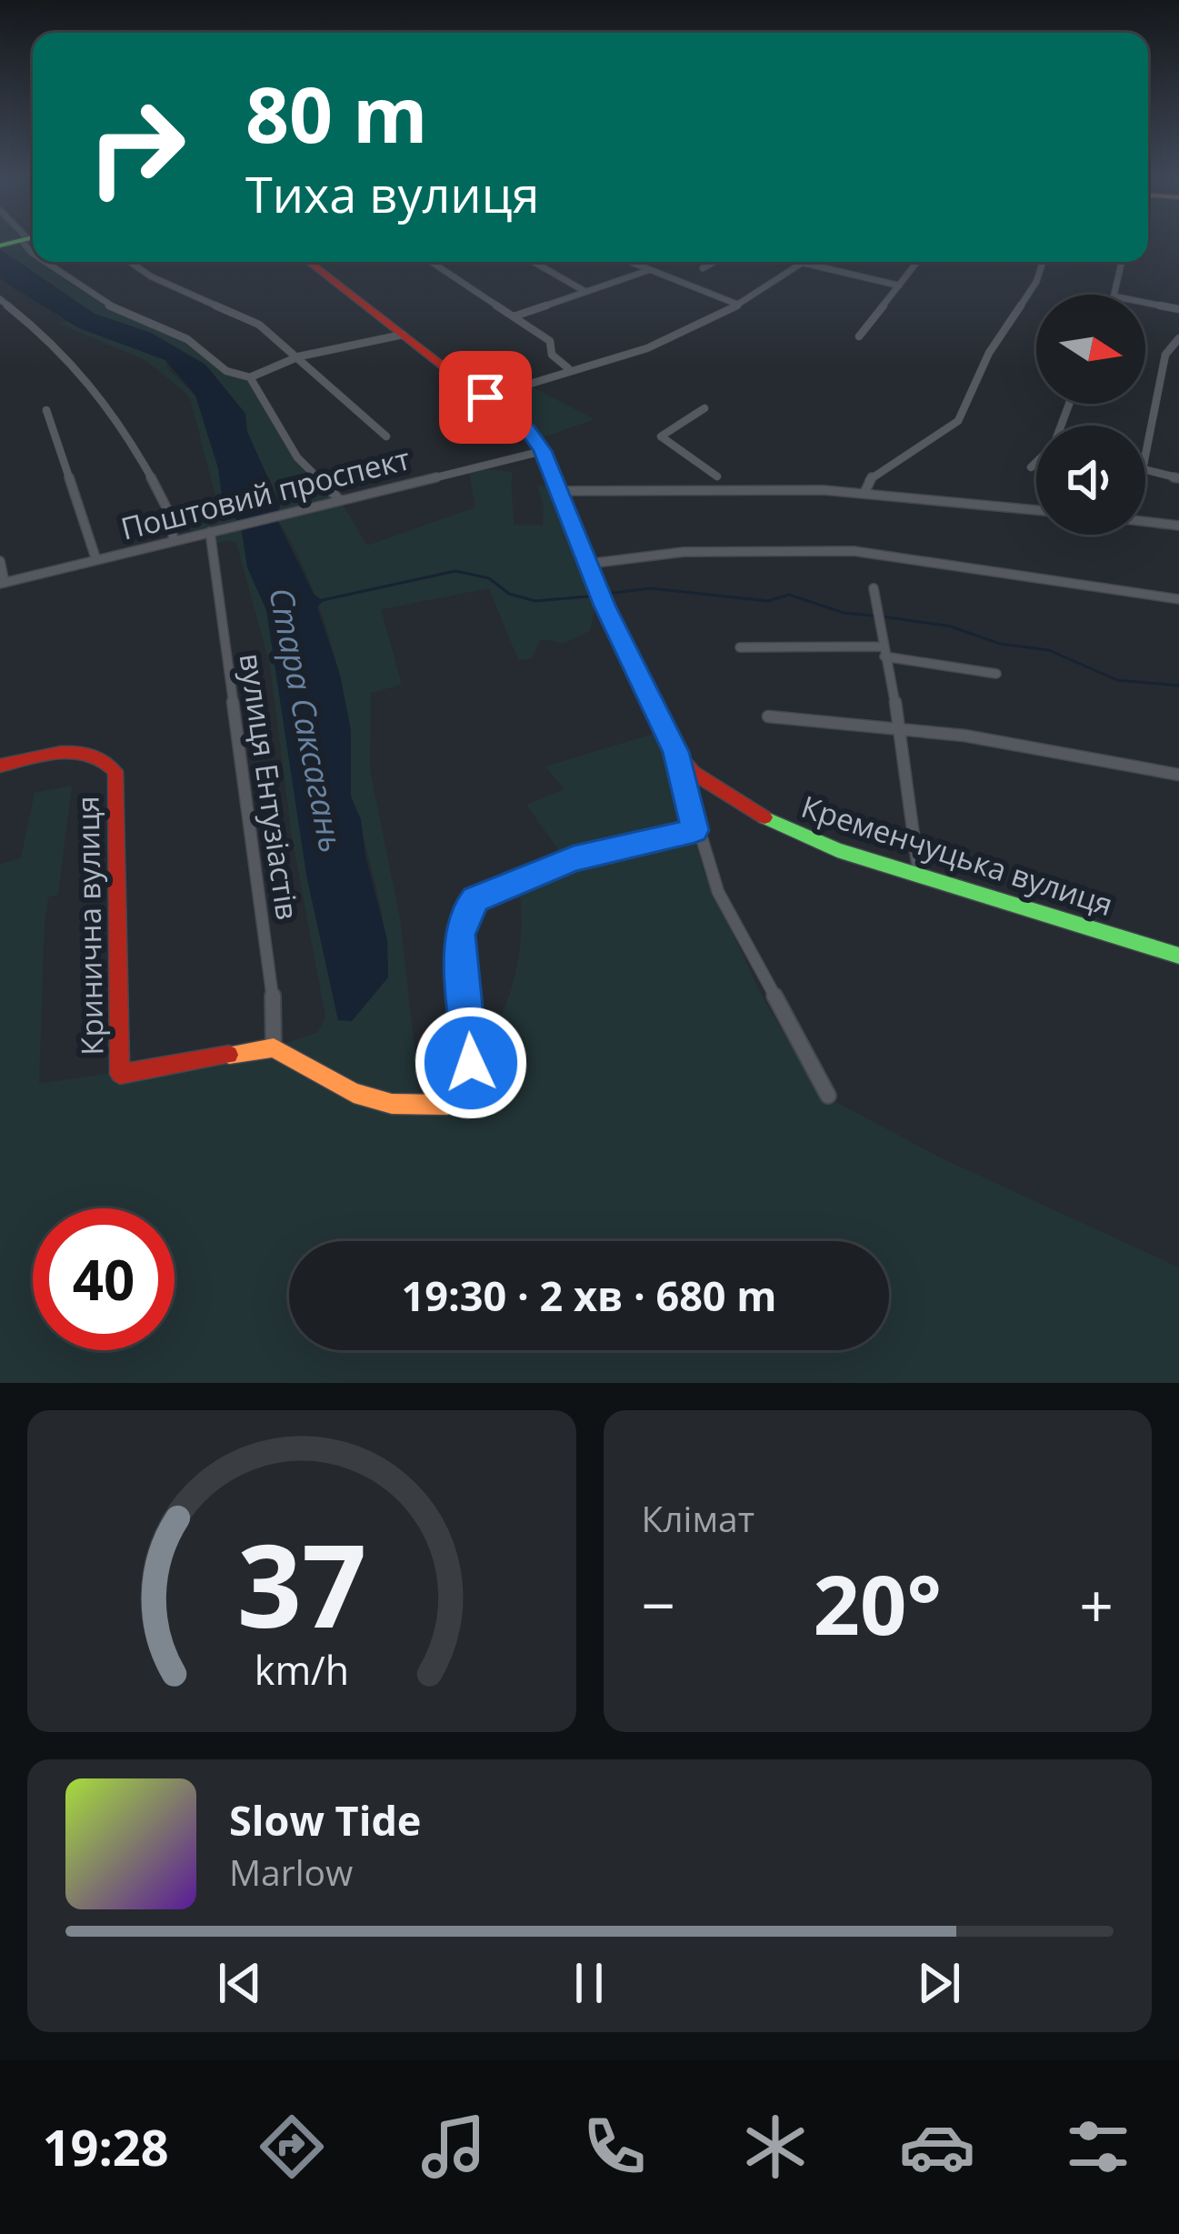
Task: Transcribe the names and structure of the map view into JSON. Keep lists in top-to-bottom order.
{
  "streets": {
    "street": [
      "Поштовий проспект",
      "вулиця Ентузіастів",
      "Кременчуцька вулиця",
      "Кринична вулиця"
    ]
  },
  "crossings": [
    ["Поштовий проспект", "вулиця Ентузіастів"],
    ["вулиця Ентузіастів", "Кринична вулиця"]
  ],
  "water": ["Стара Саксагань"],
  "north": "right",
  "page": {
    "turn": ["80 m", "Тиха вулиця"],
    "limit": "40",
    "trip": "19:30 · 2 хв · 680 m",
    "tile": "Клімат",
    "heat": ["−", "20°", "+"],
    "song": ["Slow Tide", "Marlow"],
    "tabs": "19:28",
    "gauge": ["37", "km/h"]
  }
}
